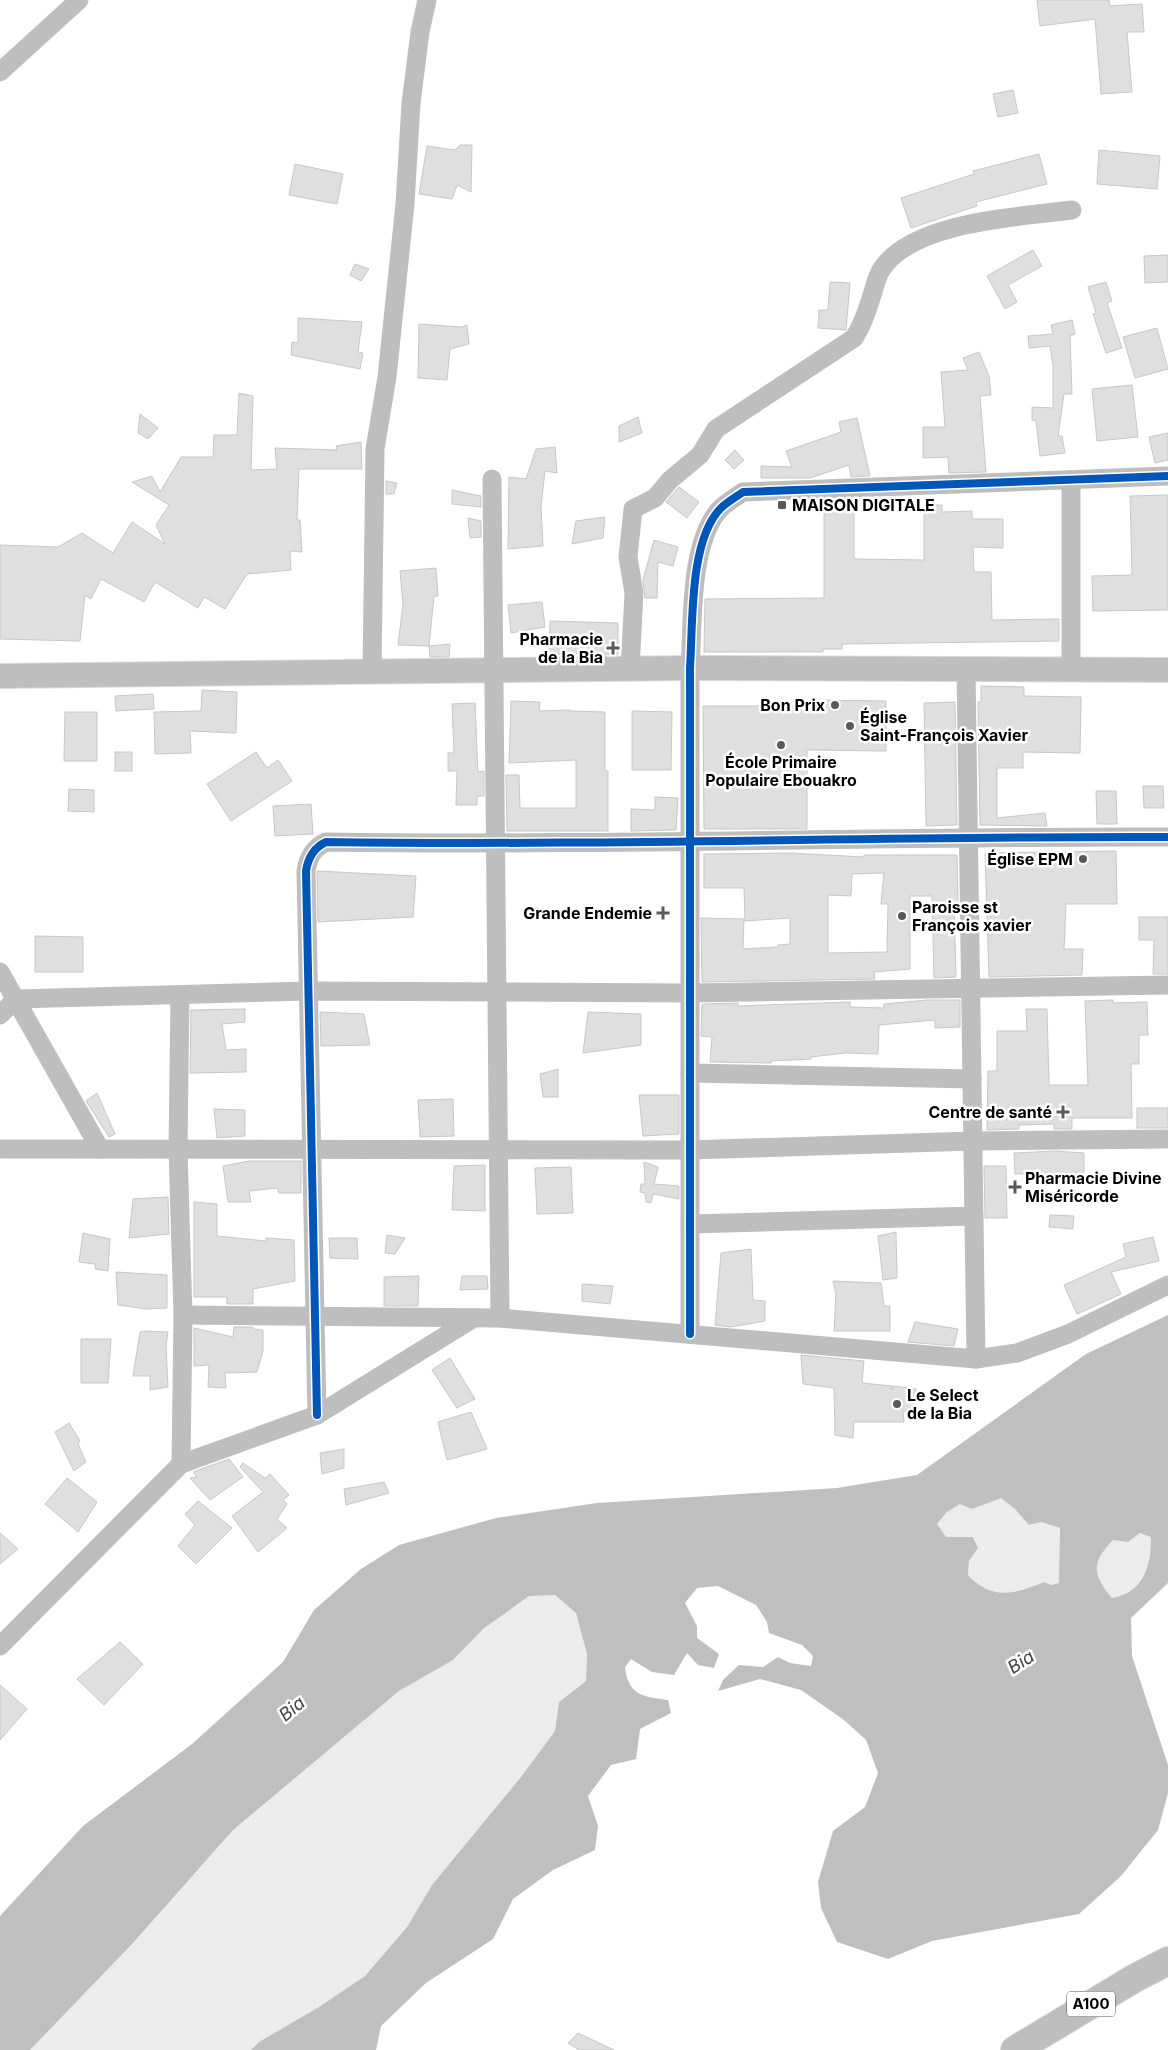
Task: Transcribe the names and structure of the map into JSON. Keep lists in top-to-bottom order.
{
  "streets": {
    "highway": ["A100"]
  },
  "water": ["Bia"],
  "places": {
    "transit": ["MAISON DIGITALE"],
    "health": [
      "Pharmacie de la Bia",
      "Grande Endemie",
      "Centre de santé",
      "Pharmacie Divine Miséricorde"
    ],
    "other": [
      "Bon Prix",
      "Église Saint-François Xavier",
      "École Primaire Populaire Ebouakro",
      "Église EPM",
      "Paroisse st François xavier",
      "Le Select de la Bia"
    ]
  }
}
